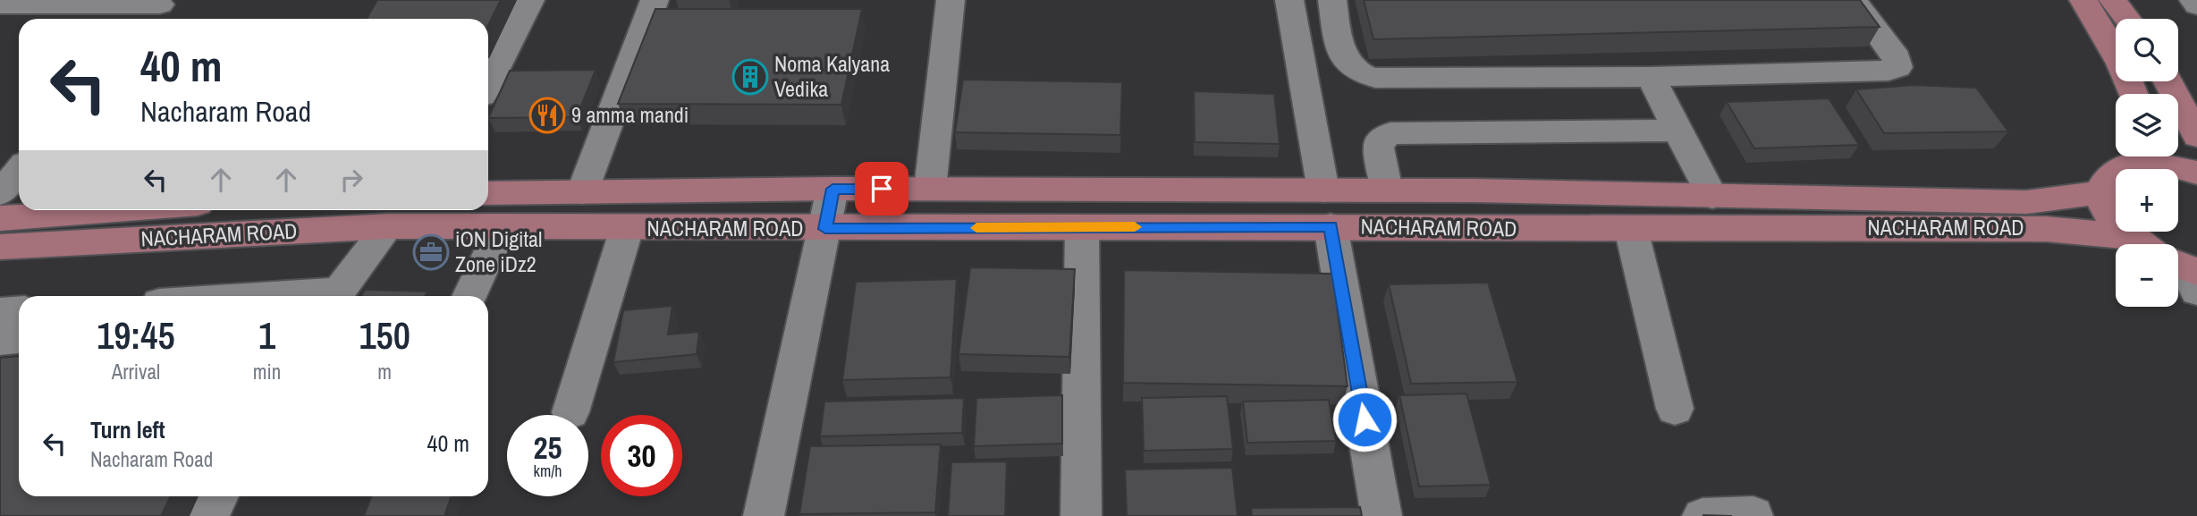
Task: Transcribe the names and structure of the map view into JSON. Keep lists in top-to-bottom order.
{
  "streets": {
    "main road": ["NACHARAM ROAD"]
  },
  "places": {
    "building": ["Noma Kalyana Vedika"],
    "restaurant": ["9 amma mandi"],
    "office": ["iON Digital Zone iDz2"]
  },
  "page": {
    "map_buttons": ["+", "−"],
    "turn": ["40 m", "Nacharam Road"],
    "eta": [
      "19:45",
      "Arrival",
      "1",
      "min",
      "150",
      "m"
    ],
    "list": [
      {
        "name": "Turn left",
        "note": "Nacharam Road",
        "value": "40 m"
      }
    ],
    "speed": "25 km/h",
    "limit": "30"
  }
}
